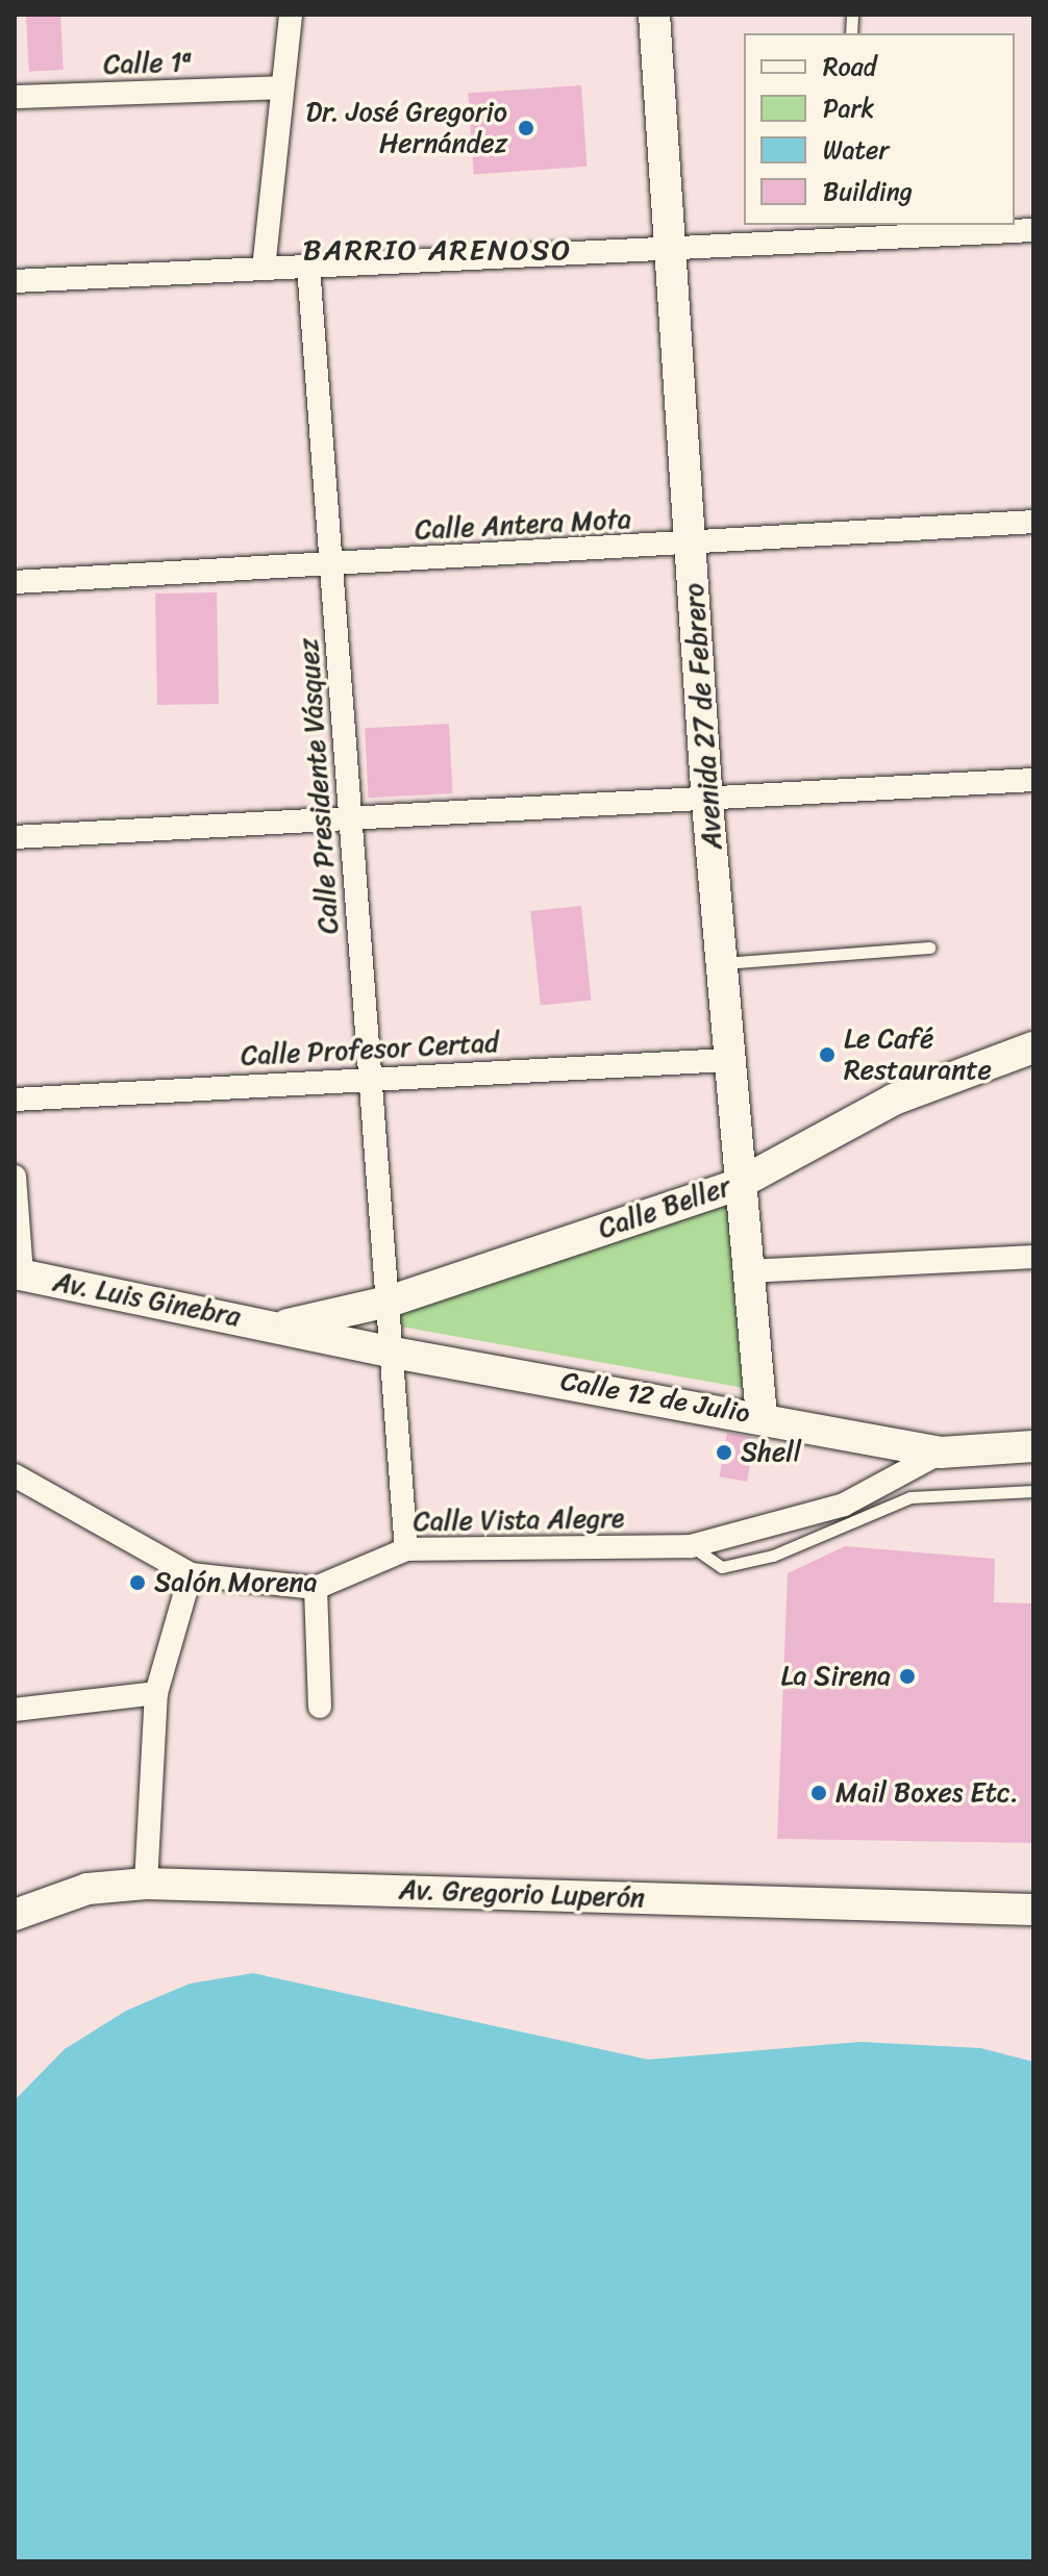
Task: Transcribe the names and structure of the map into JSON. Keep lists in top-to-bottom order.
{
  "streets": {
    "street": [
      "Calle 1ª",
      "Calle Antera Mota",
      "Avenida 27 de Febrero",
      "Calle Presidente Vásquez",
      "Calle Profesor Certad",
      "Calle Beller",
      "Av. Luis Ginebra",
      "Calle 12 de Julio",
      "Calle Vista Alegre",
      "Av. Gregorio Luperón"
    ]
  },
  "crossings": [
    ["Calle Antera Mota", "Avenida 27 de Febrero"],
    ["Calle Antera Mota", "Calle Presidente Vásquez"],
    ["Avenida 27 de Febrero", "Calle Profesor Certad"],
    ["Avenida 27 de Febrero", "Calle Beller"],
    ["Avenida 27 de Febrero", "Calle 12 de Julio"],
    ["Calle Presidente Vásquez", "Calle Profesor Certad"],
    ["Calle Presidente Vásquez", "Calle Beller"],
    ["Calle Presidente Vásquez", "Calle 12 de Julio"],
    ["Calle Beller", "Av. Luis Ginebra"],
    ["Calle Beller", "Calle 12 de Julio"],
    ["Av. Luis Ginebra", "Calle 12 de Julio"],
    ["Calle 12 de Julio", "Calle Vista Alegre"]
  ],
  "districts": ["BARRIO ARENOSO"],
  "places": [
    "Dr. José Gregorio Hernández",
    "Le Café Restaurante",
    "Shell",
    "Salón Morena",
    "La Sirena",
    "Mail Boxes Etc."
  ],
  "legend": [
    "Road",
    "Park",
    "Water",
    "Building"
  ]
}
